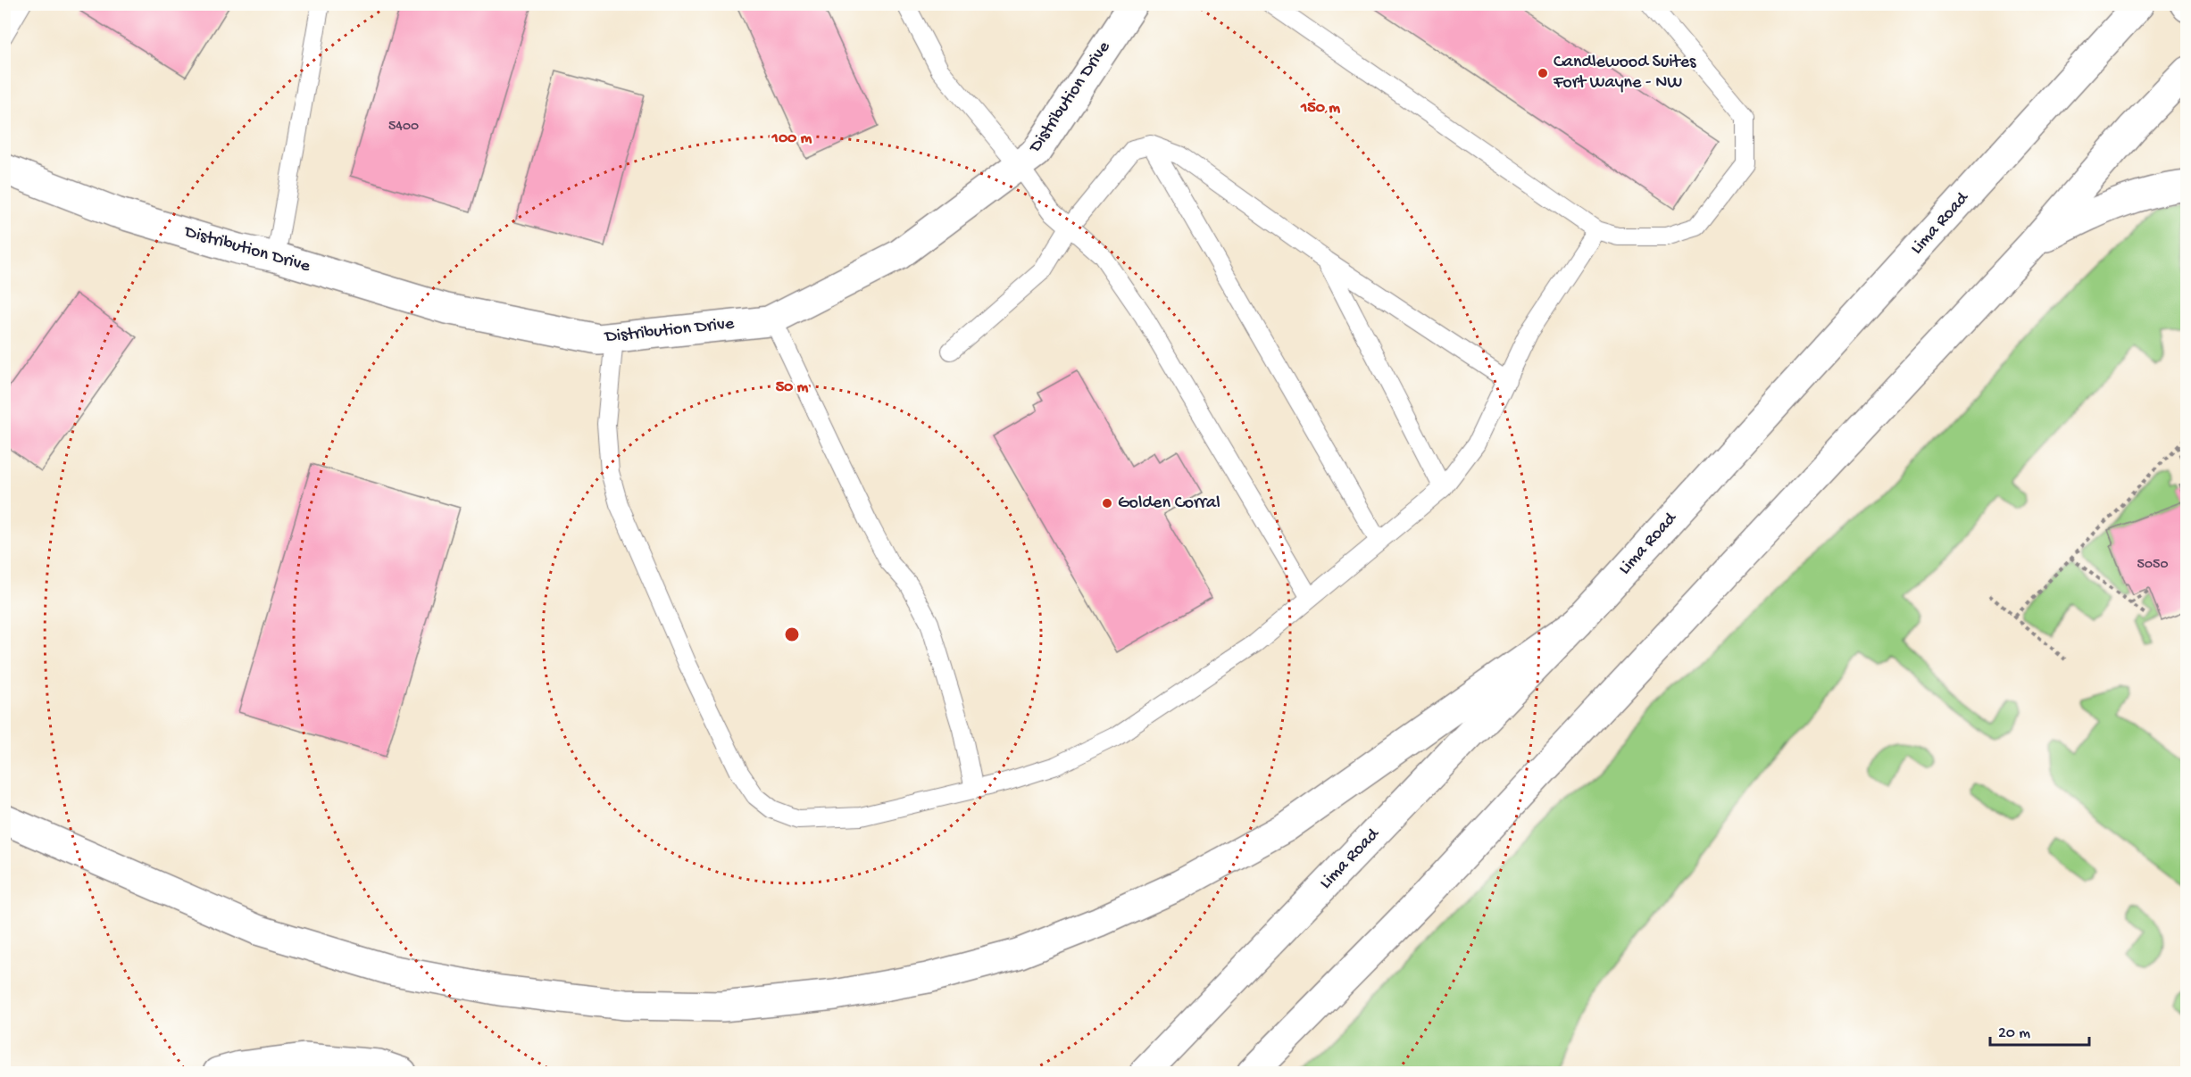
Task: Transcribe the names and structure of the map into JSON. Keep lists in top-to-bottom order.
{
  "streets": {
    "main road": ["Distribution Drive", "Lima Road"]
  },
  "places": ["Candlewood Suites Fort Wayne - NW", "Golden Corral"],
  "house_numbers": ["5400", "5050"],
  "scale_bar": "20 m",
  "rings": ["150 m", "100 m", "50 m"]
}
